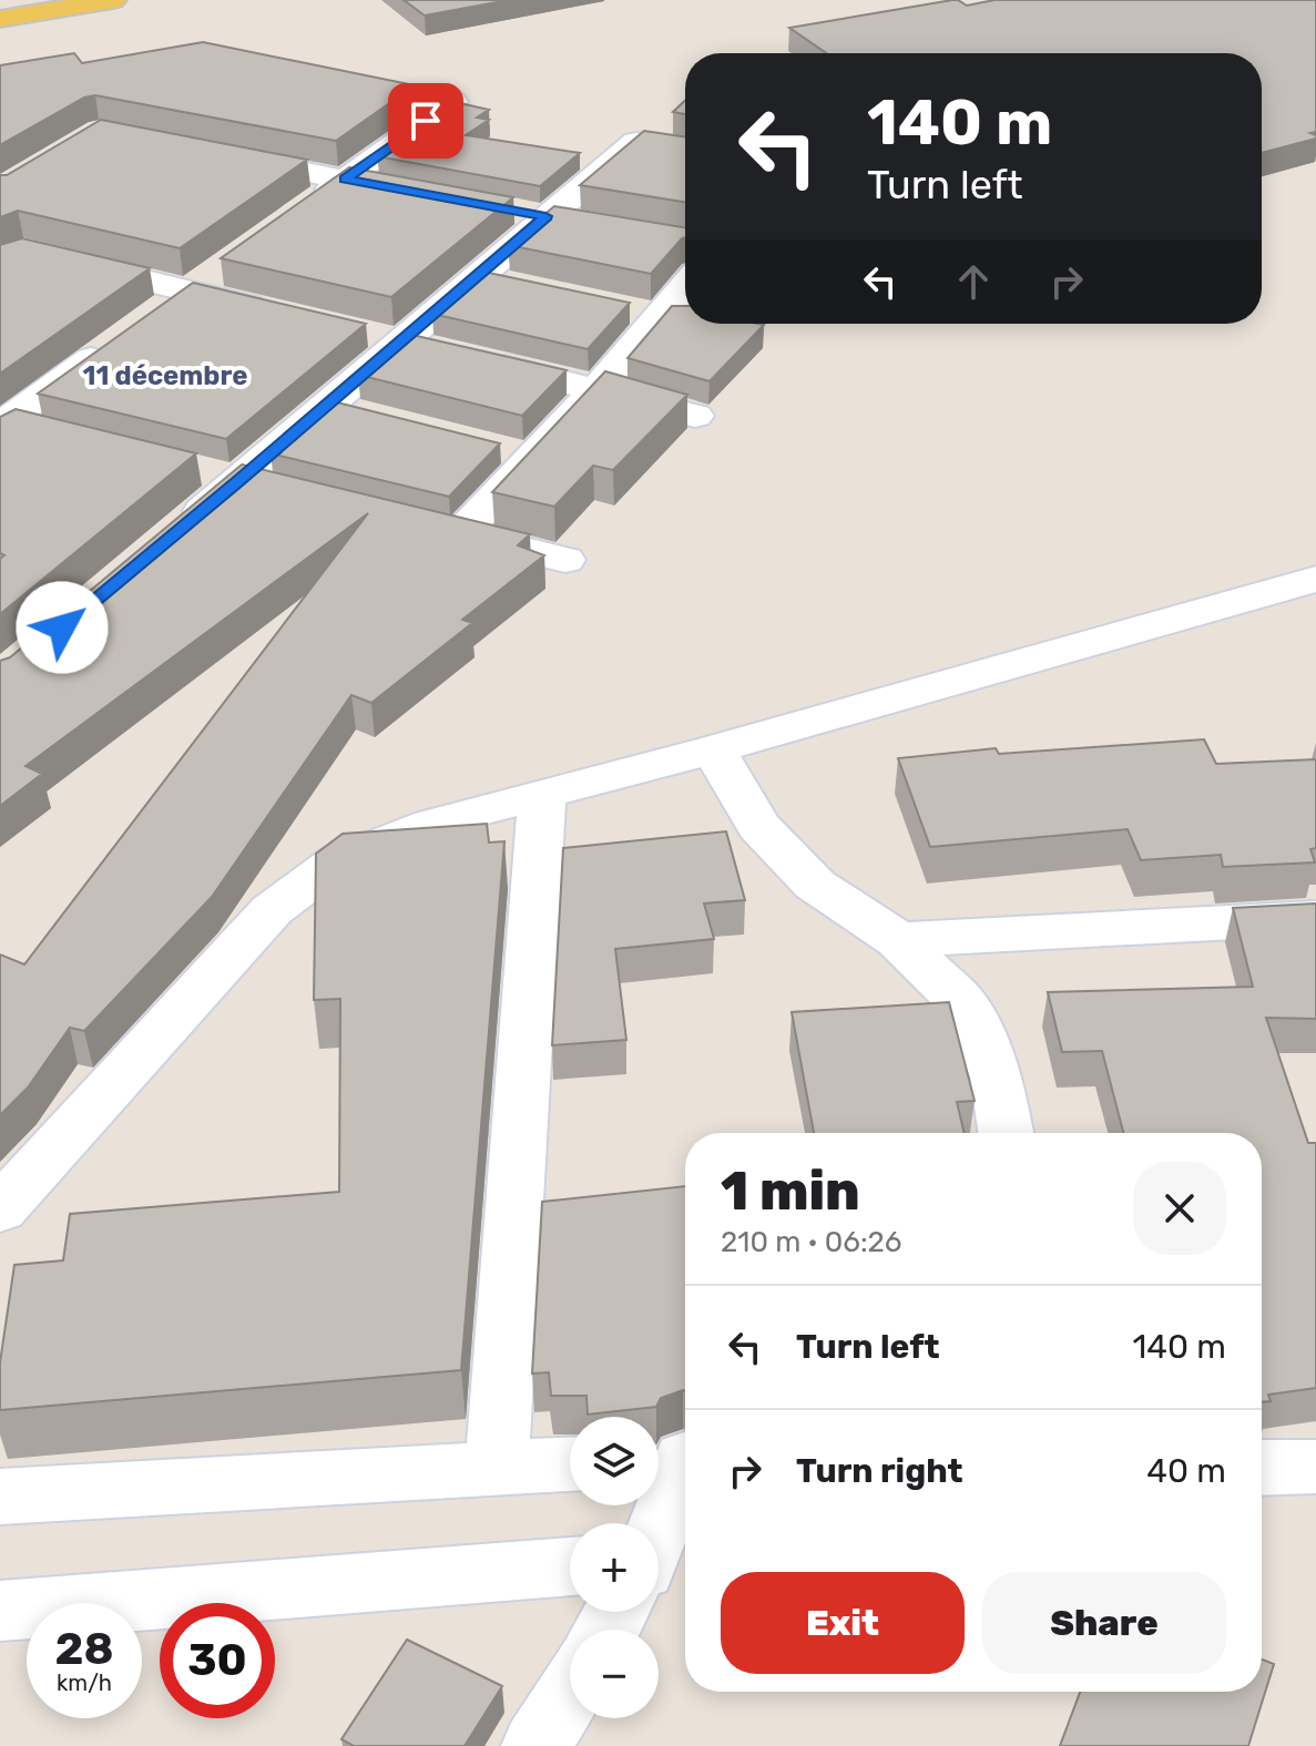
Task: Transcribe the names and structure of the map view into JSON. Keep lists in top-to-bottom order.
{
  "districts": ["11 décembre"],
  "page": {
    "turn": ["140 m", "Turn left"],
    "heading": ["1 min", "210 m · 06:26"],
    "list": [
      {
        "name": "Turn left",
        "value": "140 m"
      },
      {
        "name": "Turn right",
        "value": "40 m"
      }
    ],
    "map_buttons": ["+", "−"],
    "buttons": ["Exit", "Share"],
    "speed": "28 km/h",
    "limit": "30"
  }
}
